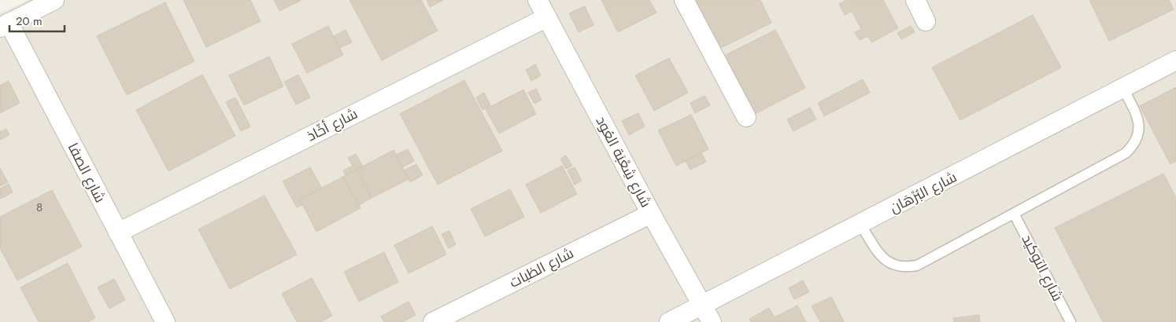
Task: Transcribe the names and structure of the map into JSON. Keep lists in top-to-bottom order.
{
  "streets": {
    "street": [
      "شارع أخّاذ",
      "شارع شِعْبَة العُود",
      "شارع الصفا",
      "شارع البُرْهَان",
      "شارع الظبات"
    ],
    "lane": ["شارع التوكيد"]
  },
  "crossings": [
    ["شارع أخّاذ", "شارع شِعْبَة العُود"],
    ["شارع أخّاذ", "شارع الصفا"],
    ["شارع شِعْبَة العُود", "شارع البُرْهَان"],
    ["شارع شِعْبَة العُود", "شارع الظبات"]
  ],
  "house_numbers": ["8"],
  "scale_bar": "20 m"
}
